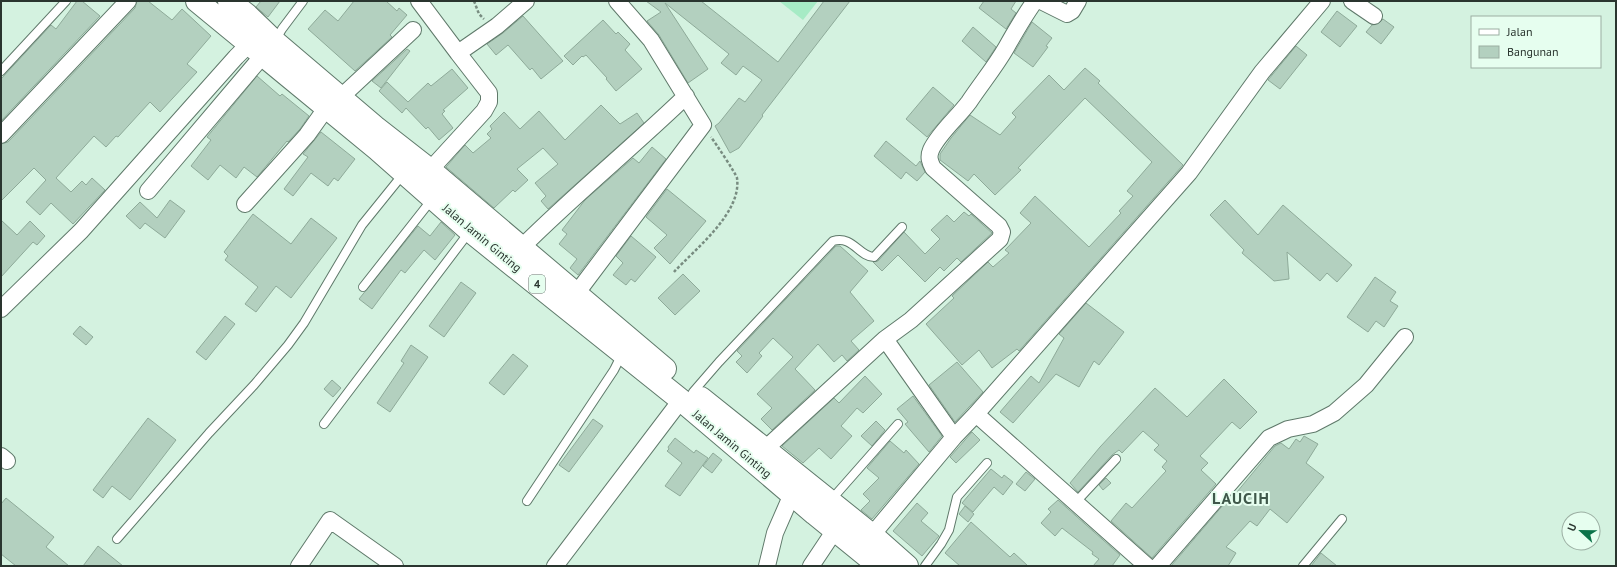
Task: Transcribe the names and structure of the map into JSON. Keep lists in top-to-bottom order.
{
  "streets": {
    "highway": ["Jalan Jamin Ginting", "4"]
  },
  "districts": ["LAUCIH"],
  "legend": ["Jalan", "Bangunan"],
  "north": "left"
}
